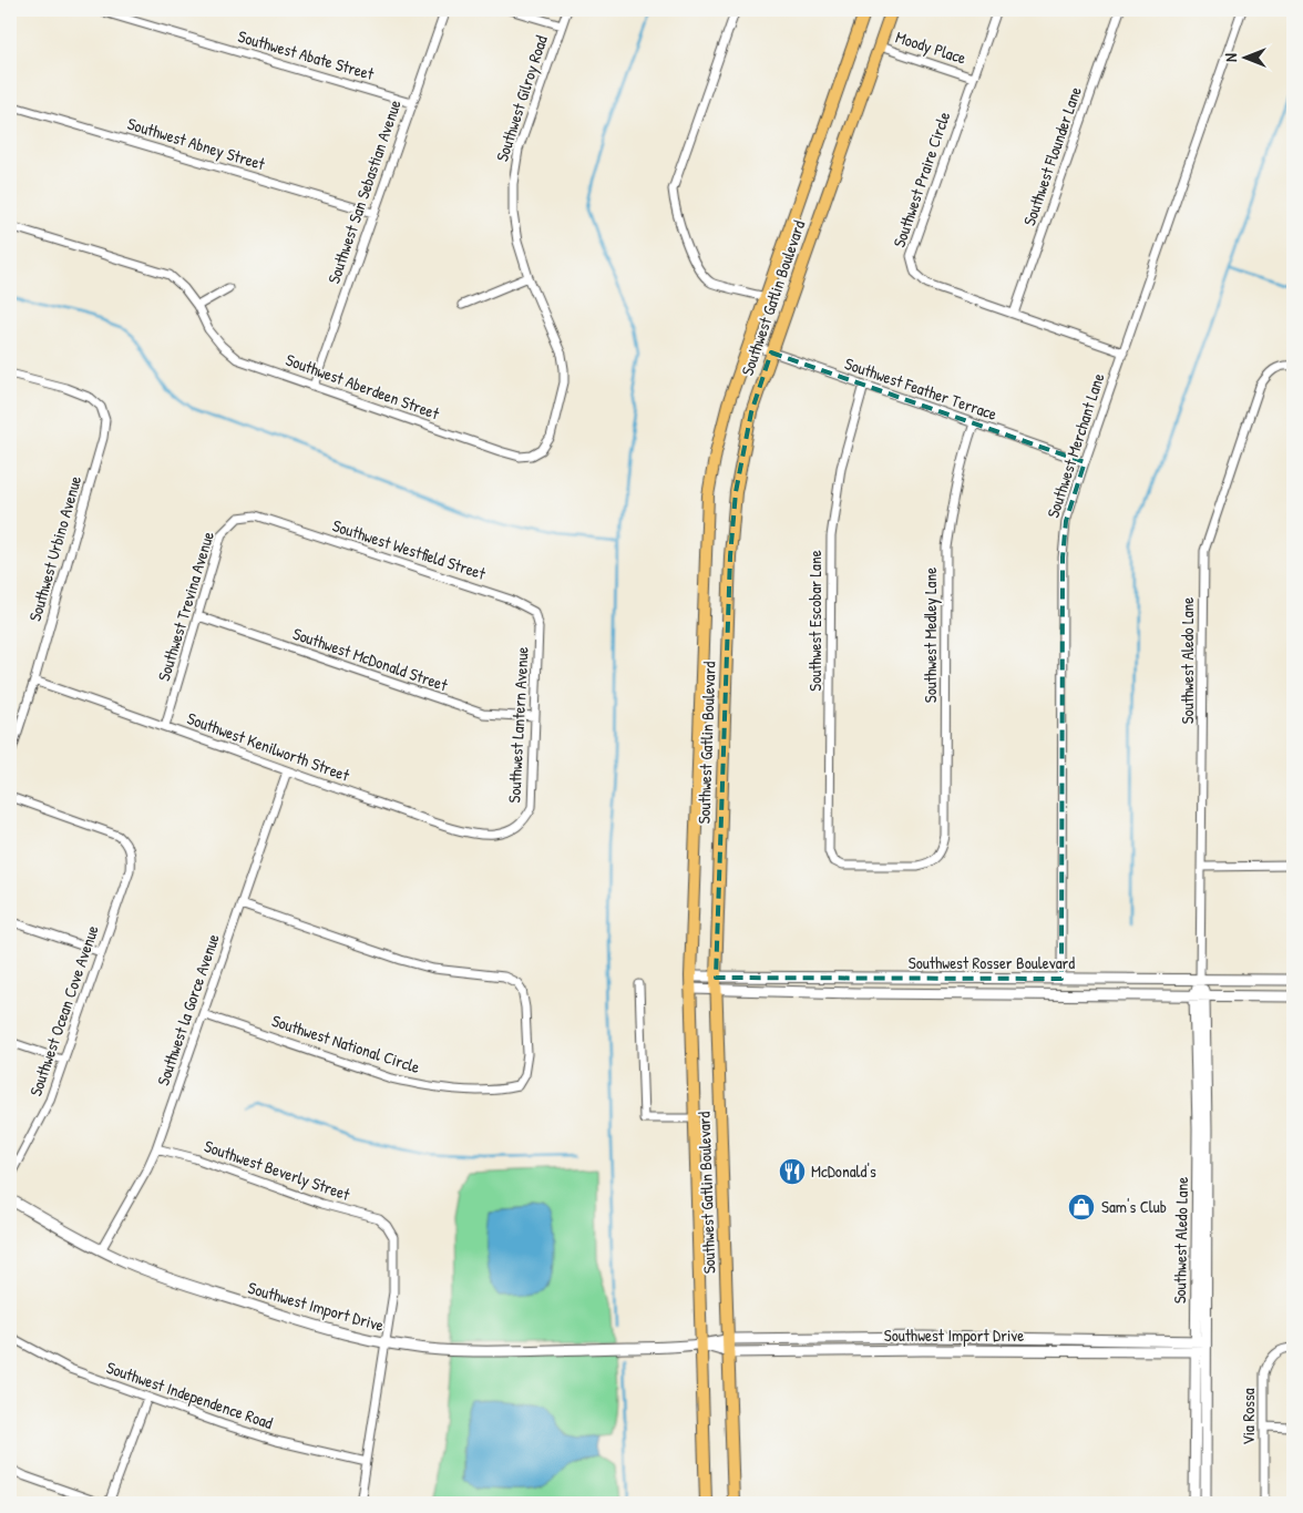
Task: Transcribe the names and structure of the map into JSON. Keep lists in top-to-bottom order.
{
  "streets": {
    "main road": ["Southwest Gatlin Boulevard"],
    "street": [
      "Moody Place",
      "Southwest Abate Street",
      "Southwest Gilroy Road",
      "Southwest Abney Street",
      "Southwest Flounder Lane",
      "Southwest Praire Circle",
      "Southwest San Sebastian Avenue",
      "Southwest Aberdeen Street",
      "Southwest Feather Terrace",
      "Southwest Merchant Lane",
      "Southwest Urbino Avenue",
      "Southwest Westfield Street",
      "Southwest Trevina Avenue",
      "Southwest Escobar Lane",
      "Southwest Medley Lane",
      "Southwest McDonald Street",
      "Southwest Aledo Lane",
      "Southwest Lantern Avenue",
      "Southwest Kenilworth Street",
      "Southwest Rosser Boulevard",
      "Southwest la Gorce Avenue",
      "Southwest Ocean Cove Avenue",
      "Southwest National Circle",
      "Southwest Beverly Street",
      "Southwest Import Drive",
      "Southwest Independence Road",
      "Via Rossa"
    ]
  },
  "crossings": [
    ["Moody Place", "Southwest Praire Circle"],
    ["Moody Place", "Southwest Gatlin Boulevard"],
    ["Southwest Abate Street", "Southwest San Sebastian Avenue"],
    ["Southwest Gilroy Road", "Southwest Aberdeen Street"],
    ["Southwest Abney Street", "Southwest San Sebastian Avenue"],
    ["Southwest Flounder Lane", "Southwest Praire Circle"],
    ["Southwest Praire Circle", "Southwest Merchant Lane"],
    ["Southwest San Sebastian Avenue", "Southwest Aberdeen Street"],
    ["Southwest Gatlin Boulevard", "Southwest Feather Terrace"],
    ["Southwest Gatlin Boulevard", "Southwest Rosser Boulevard"],
    ["Southwest Gatlin Boulevard", "Southwest Import Drive"],
    ["Southwest Feather Terrace", "Southwest Merchant Lane"],
    ["Southwest Feather Terrace", "Southwest Escobar Lane"],
    ["Southwest Feather Terrace", "Southwest Medley Lane"],
    ["Southwest Merchant Lane", "Southwest Rosser Boulevard"],
    ["Southwest Urbino Avenue", "Southwest Kenilworth Street"],
    ["Southwest Westfield Street", "Southwest Trevina Avenue"],
    ["Southwest Westfield Street", "Southwest Lantern Avenue"],
    ["Southwest Trevina Avenue", "Southwest McDonald Street"],
    ["Southwest Trevina Avenue", "Southwest Kenilworth Street"],
    ["Southwest Escobar Lane", "Southwest Medley Lane"],
    ["Southwest McDonald Street", "Southwest Lantern Avenue"],
    ["Southwest Aledo Lane", "Southwest Rosser Boulevard"],
    ["Southwest Aledo Lane", "Southwest Import Drive"],
    ["Southwest Lantern Avenue", "Southwest Kenilworth Street"],
    ["Southwest Kenilworth Street", "Southwest la Gorce Avenue"],
    ["Southwest la Gorce Avenue", "Southwest National Circle"],
    ["Southwest la Gorce Avenue", "Southwest Beverly Street"],
    ["Southwest la Gorce Avenue", "Southwest Import Drive"],
    ["Southwest Beverly Street", "Southwest Import Drive"]
  ],
  "places": {
    "restaurant": ["McDonald's"],
    "shop": ["Sam's Club"]
  },
  "north": "left"
}
